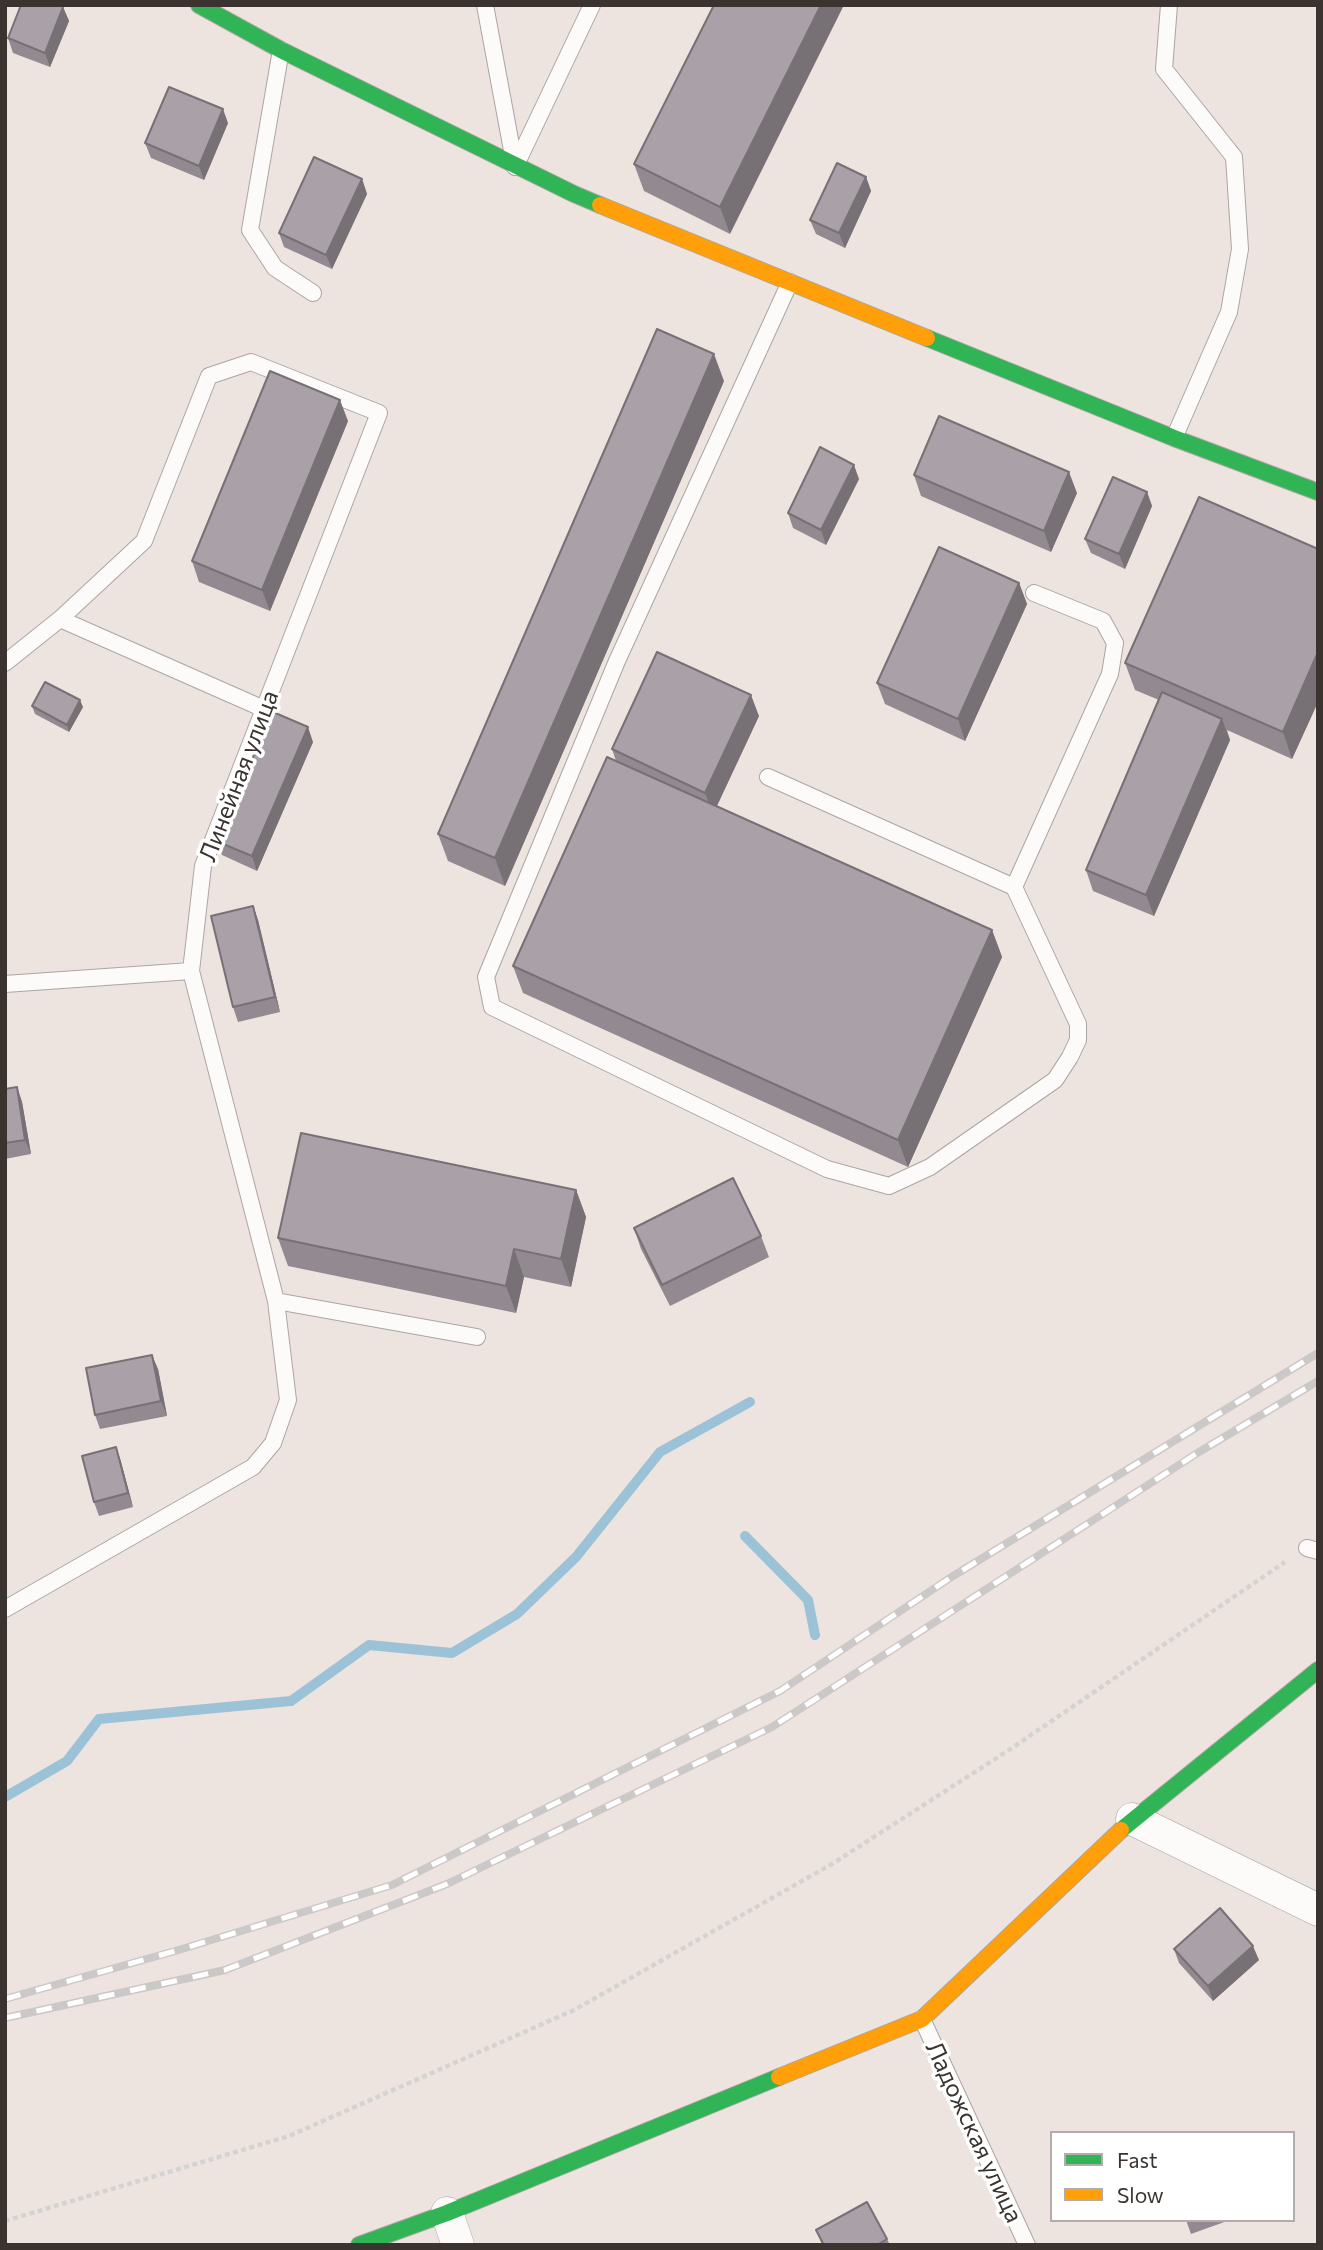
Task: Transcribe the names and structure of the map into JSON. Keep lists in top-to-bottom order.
{
  "streets": {
    "lane": ["Линейная улица", "Ладожская улица"]
  },
  "legend": ["Fast", "Slow"]
}
